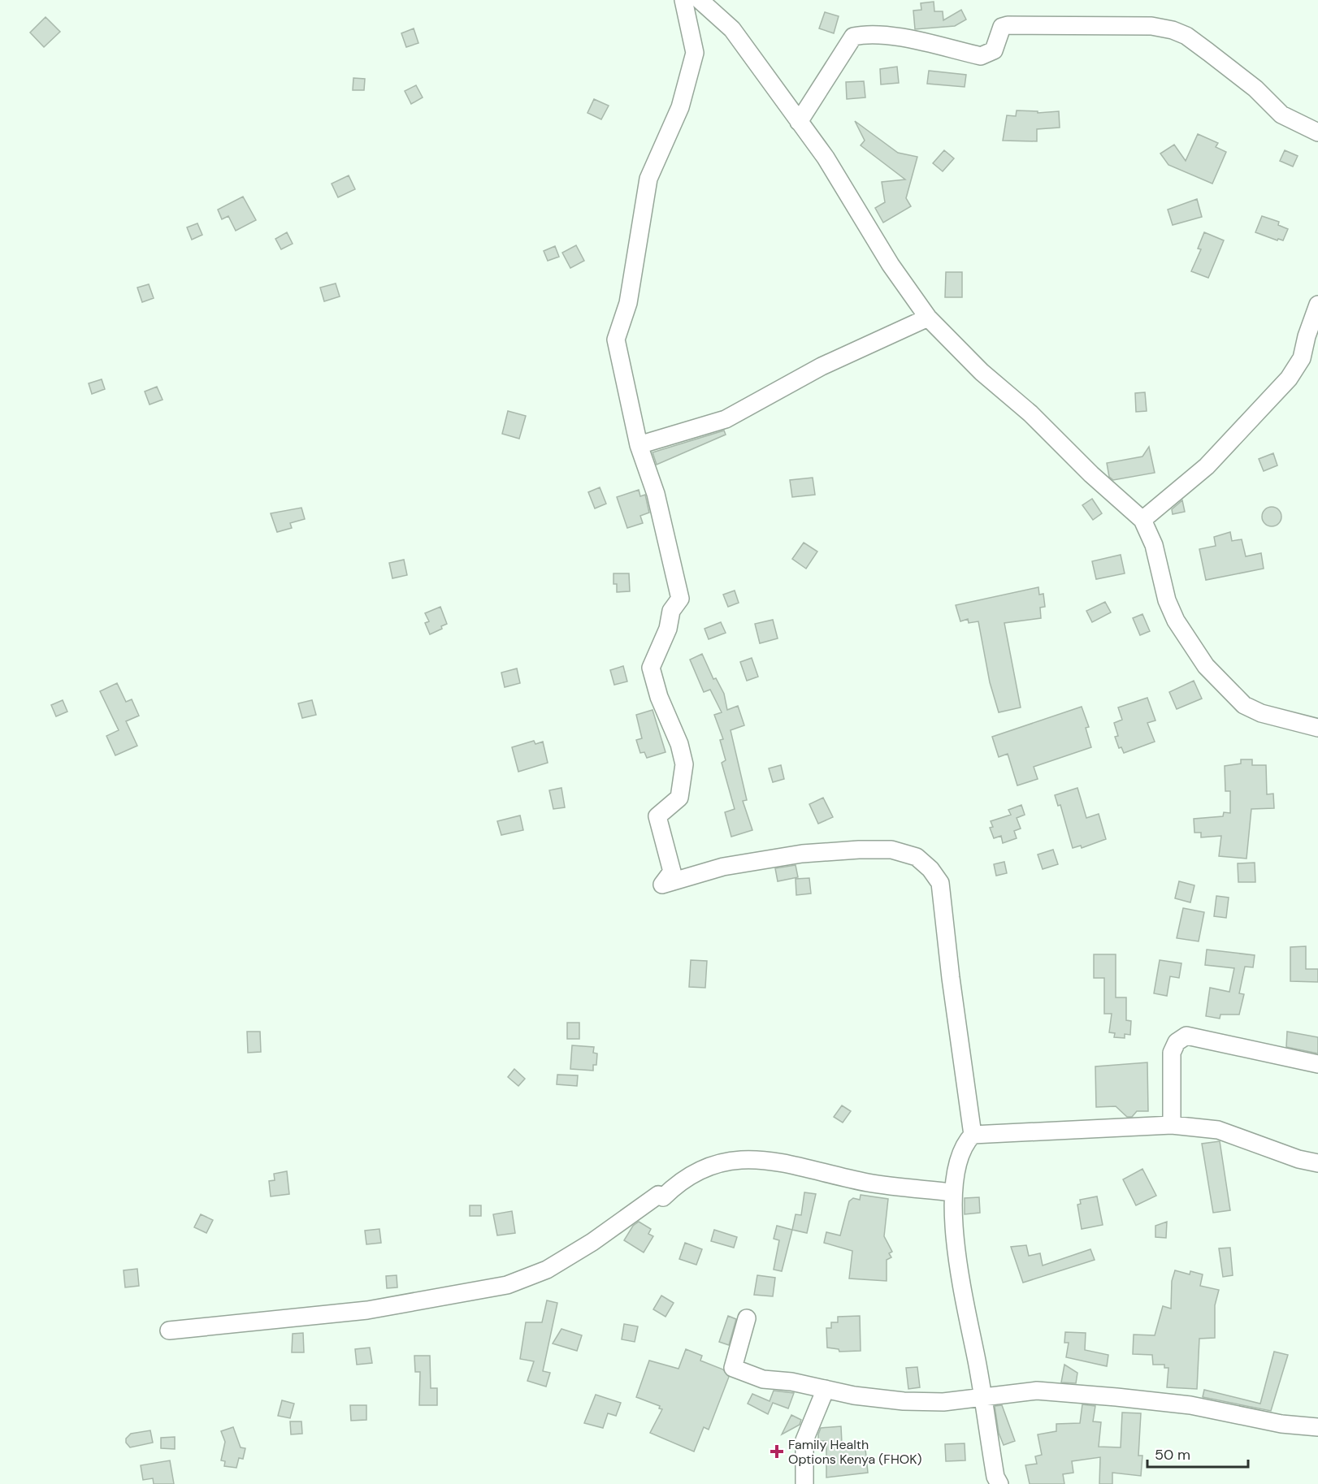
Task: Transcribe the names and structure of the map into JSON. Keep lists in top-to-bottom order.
{
  "places": {
    "health": ["Family Health Options Kenya (FHOK)"]
  },
  "scale_bar": "50 m"
}
